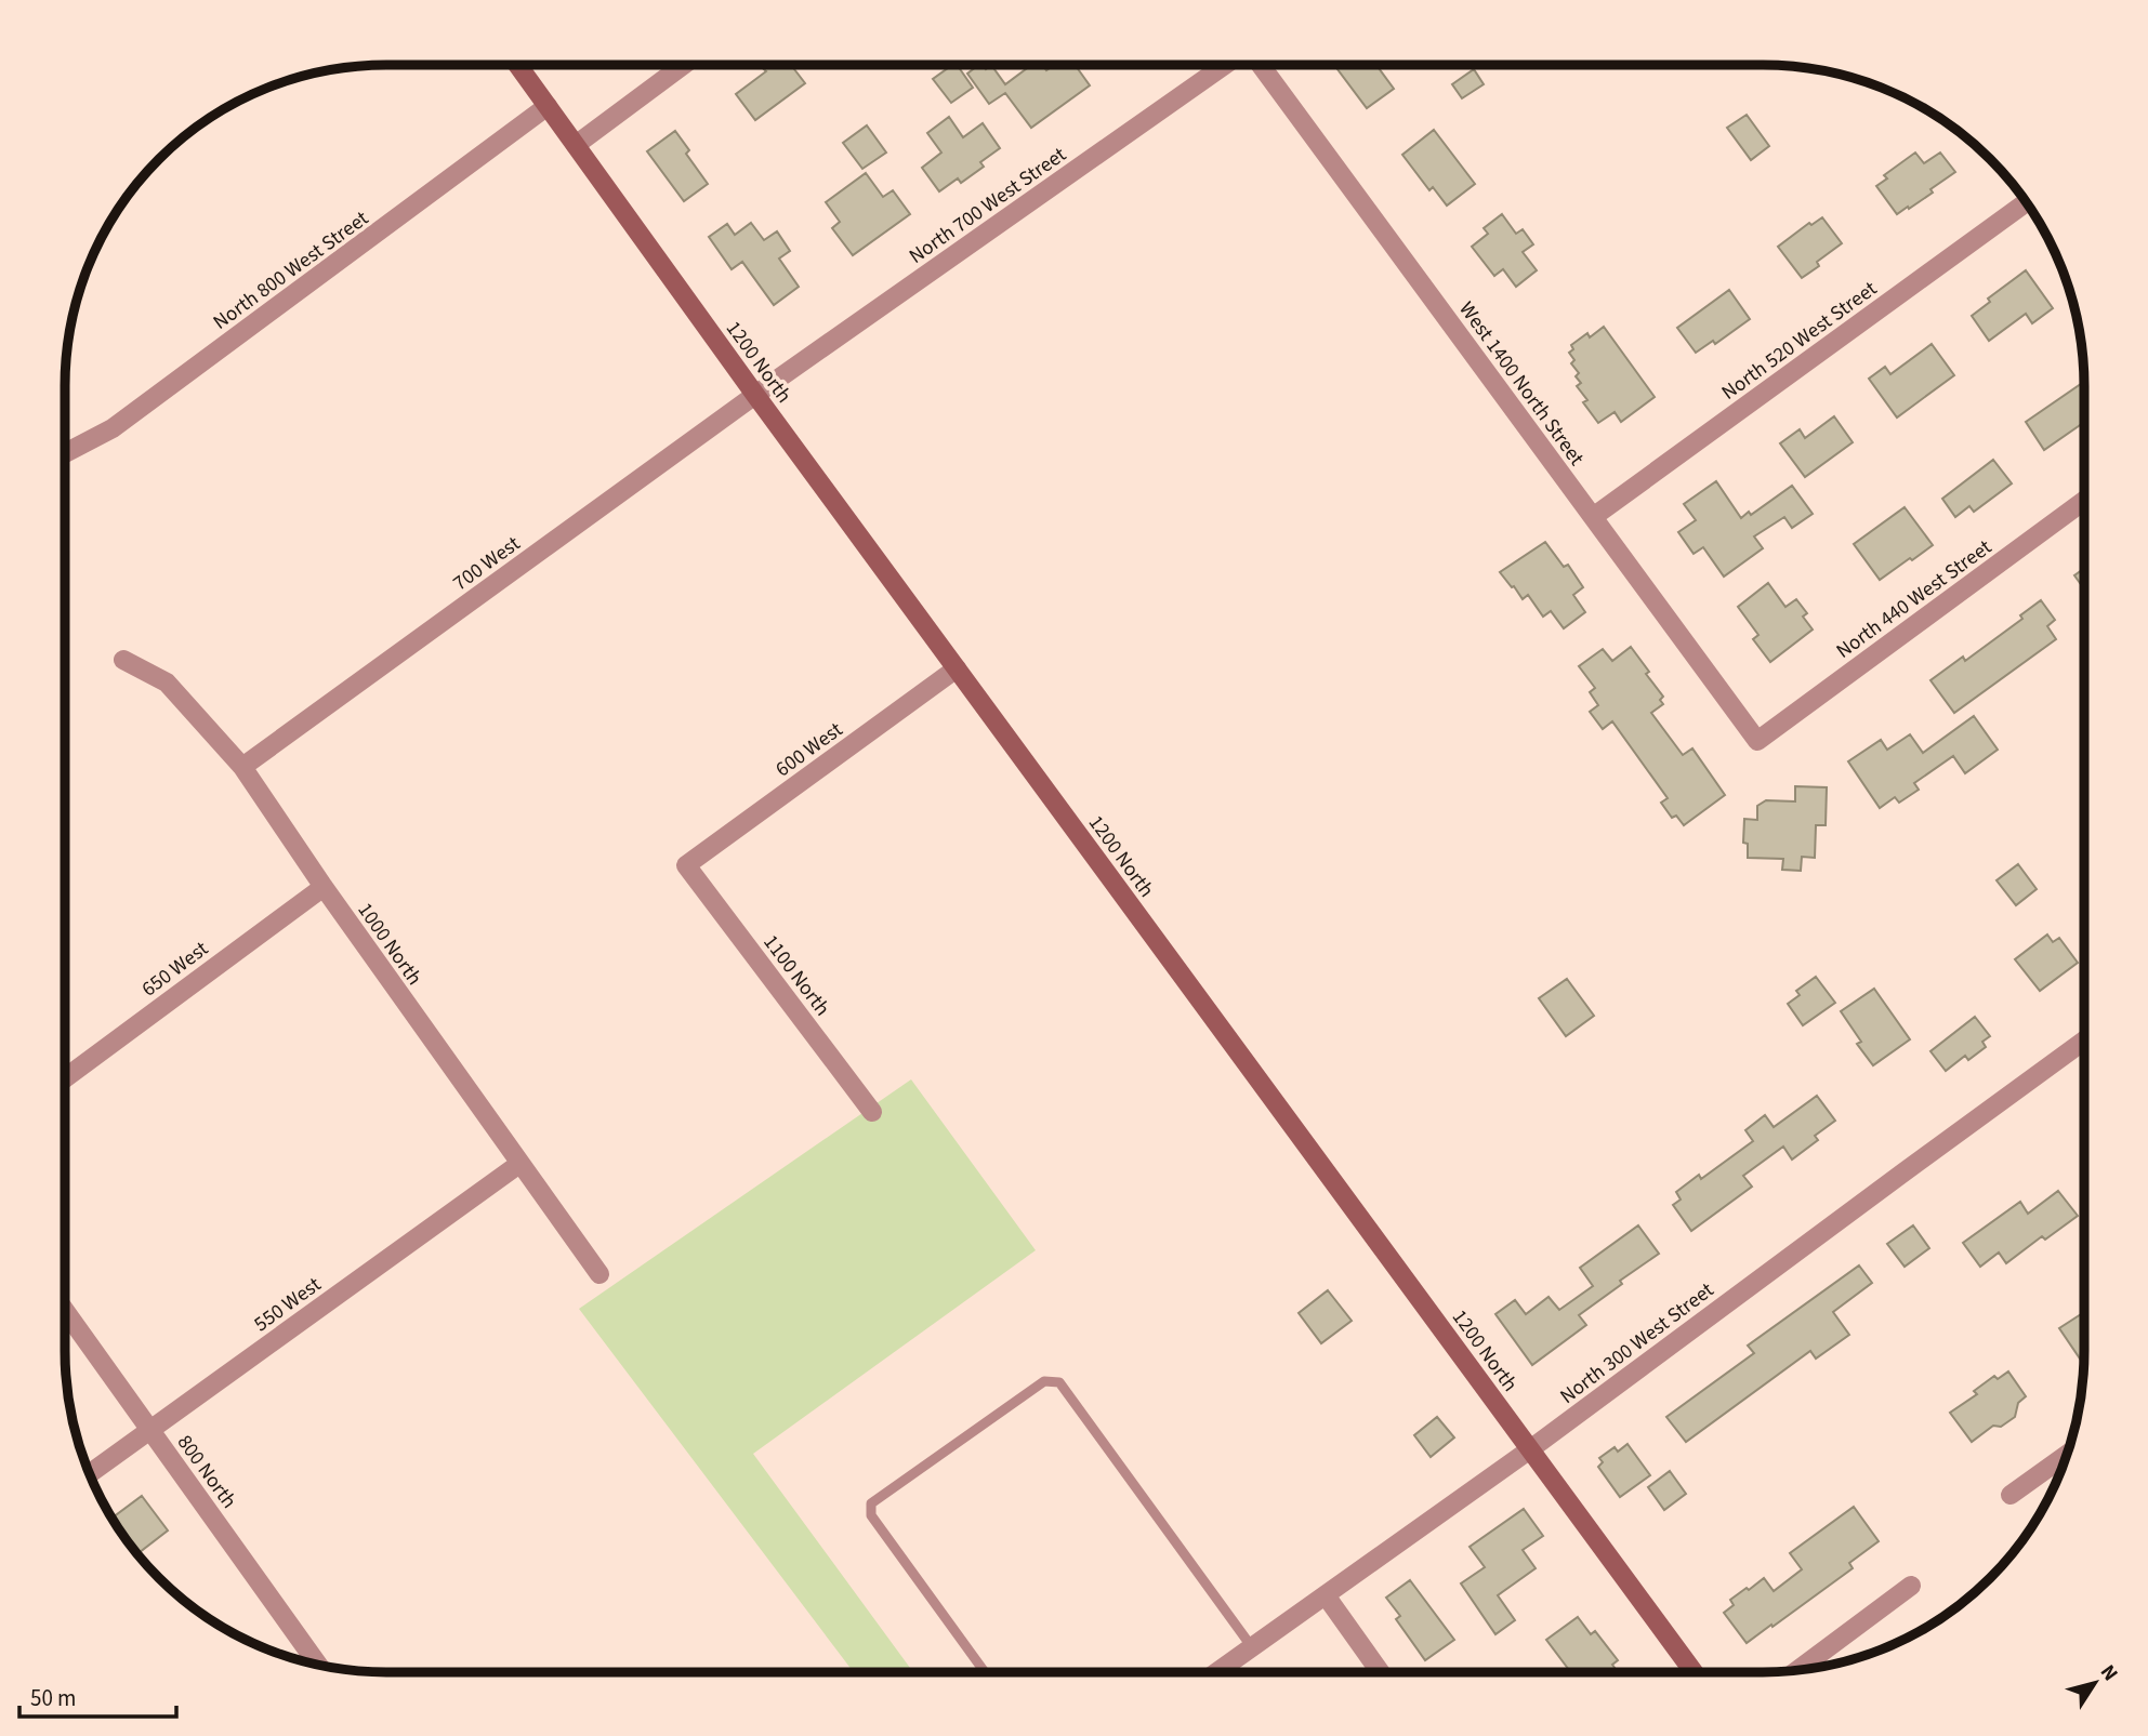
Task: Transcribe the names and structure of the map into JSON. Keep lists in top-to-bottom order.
{
  "streets": {
    "street": [
      "North 700 West Street",
      "North 800 West Street",
      "North 520 West Street",
      "1200 North",
      "West 1400 North Street",
      "700 West",
      "North 440 West Street",
      "600 West",
      "1000 North",
      "650 West",
      "1100 North",
      "550 West",
      "North 300 West Street",
      "800 North"
    ]
  },
  "crossings": [
    ["North 700 West Street", "1200 North"],
    ["North 700 West Street", "700 West"],
    ["North 800 West Street", "1200 North"],
    ["North 520 West Street", "West 1400 North Street"],
    ["1200 North", "700 West"],
    ["1200 North", "600 West"],
    ["1200 North", "North 300 West Street"],
    ["West 1400 North Street", "North 440 West Street"],
    ["700 West", "1000 North"],
    ["600 West", "1100 North"],
    ["1000 North", "650 West"],
    ["1000 North", "550 West"],
    ["550 West", "800 North"]
  ],
  "scale_bar": "50 m",
  "north": "top right"
}
